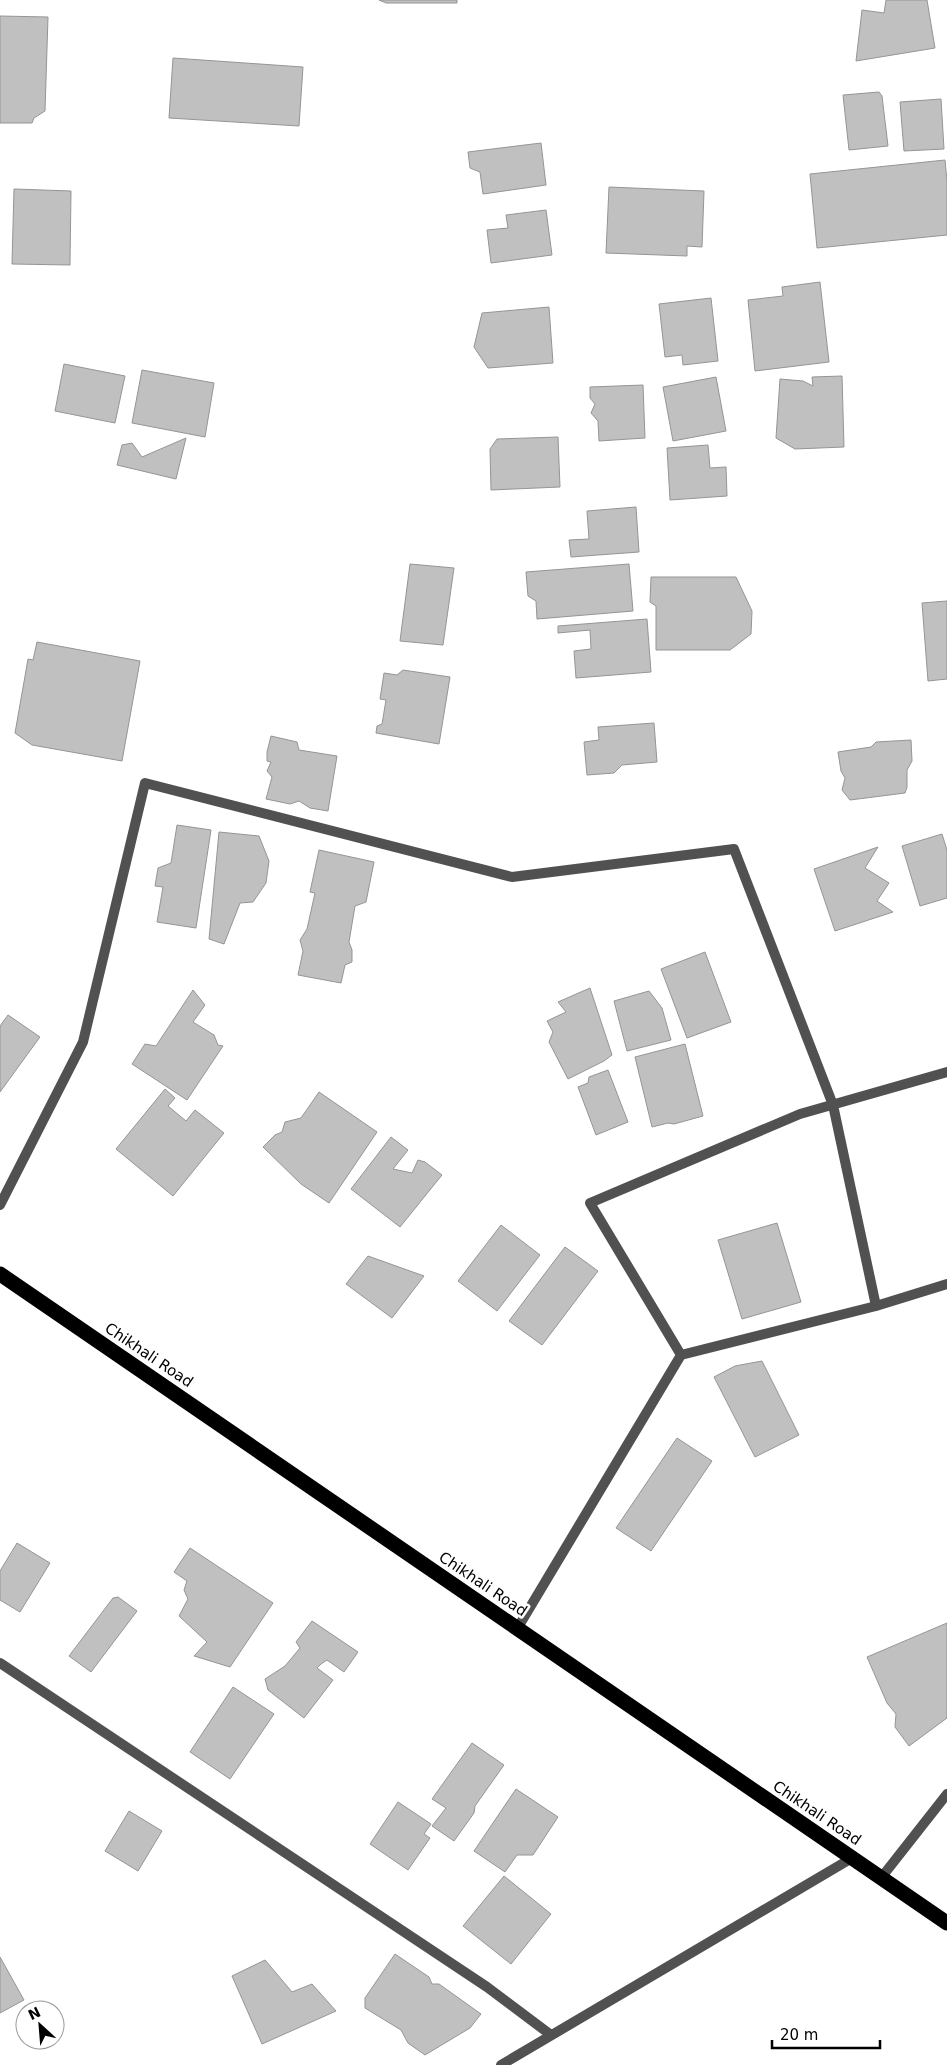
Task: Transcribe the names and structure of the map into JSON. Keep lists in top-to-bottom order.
{
  "streets": {
    "highway": ["Chikhali Road"]
  },
  "scale_bar": "20 m",
  "north": "top left"
}
